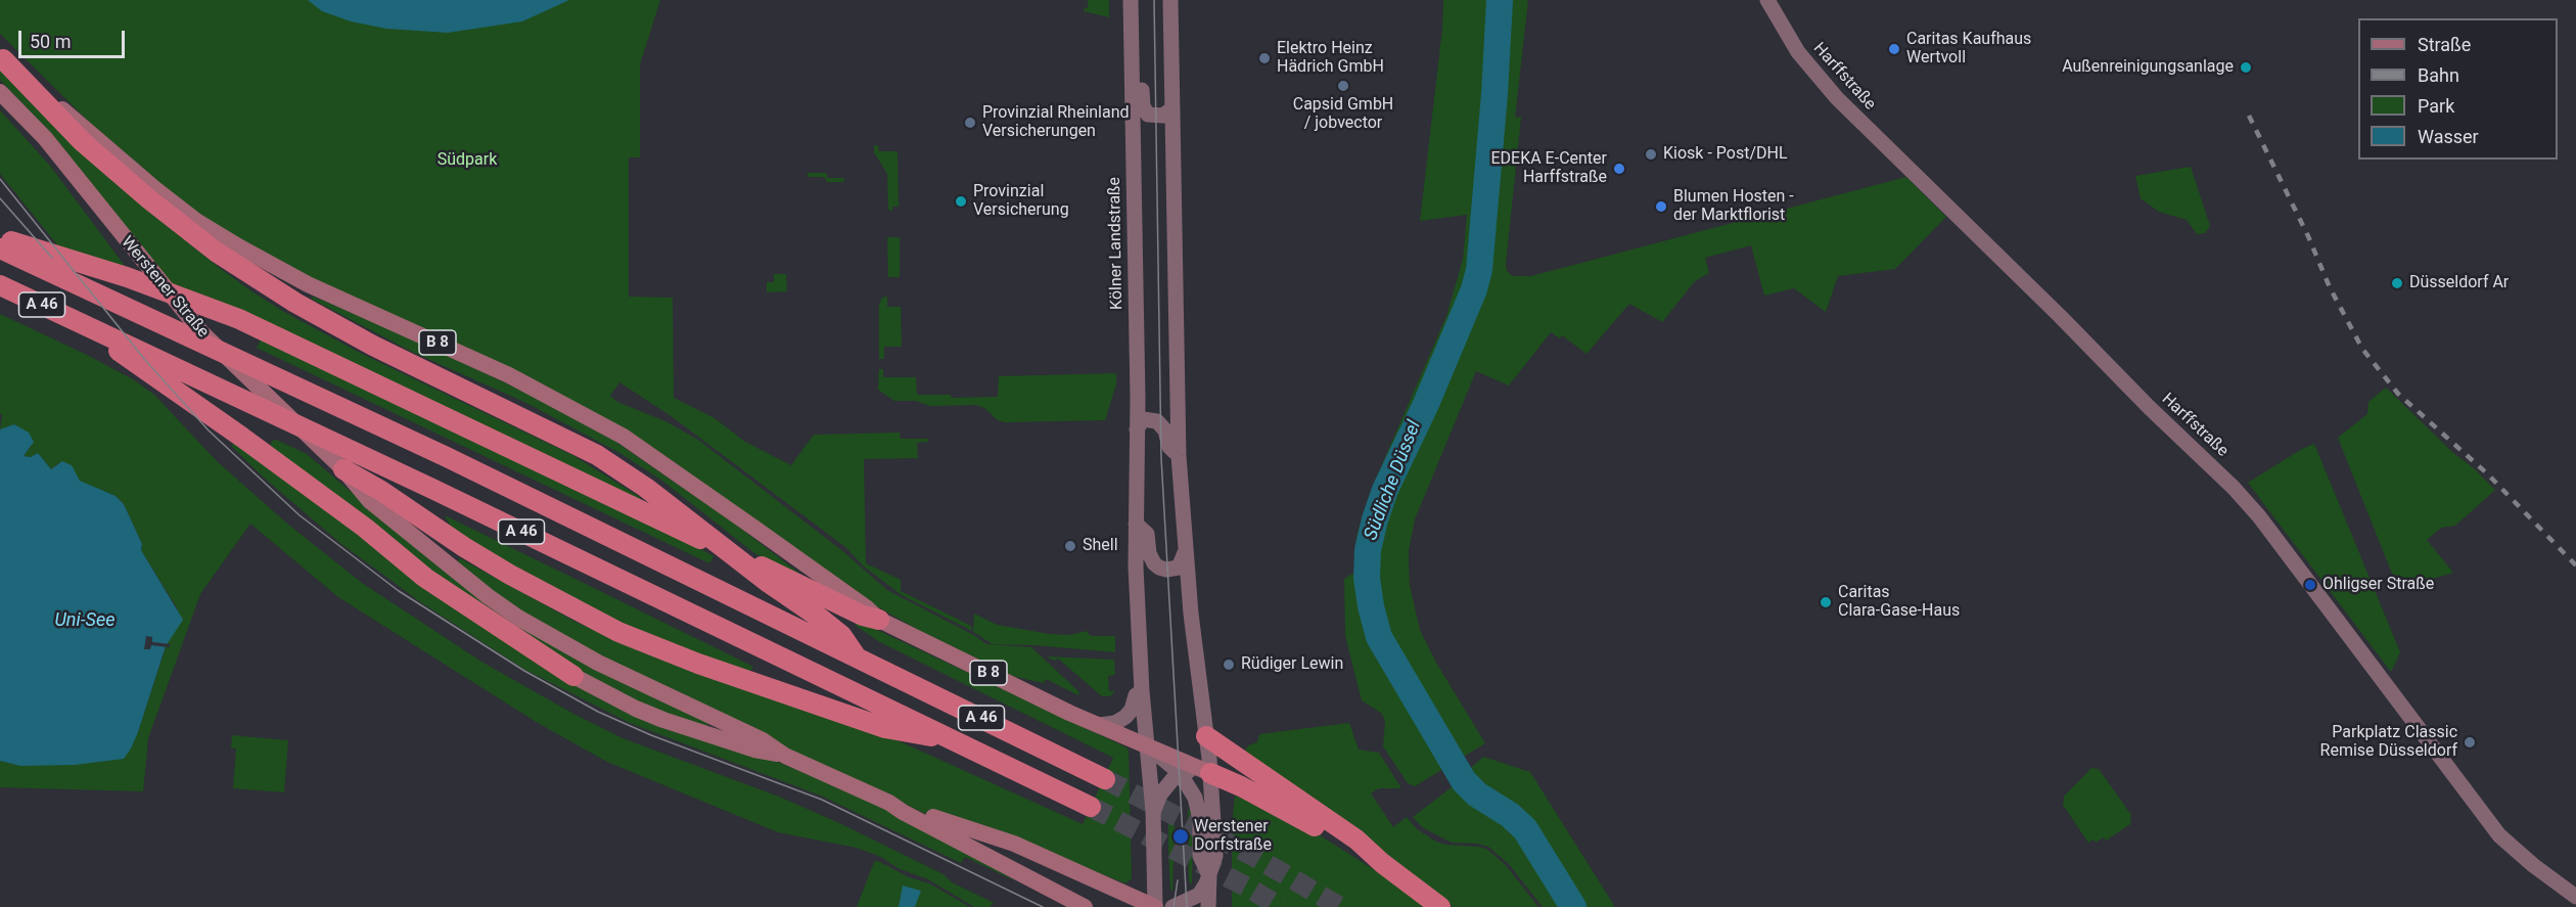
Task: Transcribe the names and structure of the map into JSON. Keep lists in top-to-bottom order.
{
  "streets": {
    "highway": ["A 46"],
    "main road": [
      "Harffstraße",
      "Kölner Landstraße",
      "Werstener Straße",
      "B 8"
    ]
  },
  "crossings": [
    ["Kölner Landstraße", "B 8"],
    ["Werstener Straße", "A 46"]
  ],
  "water": ["Südliche Düssel", "Uni-See"],
  "parks": ["Südpark"],
  "places": [
    "Caritas Kaufhaus Wertvoll",
    "Elektro Heinz Hädrich GmbH",
    "Außenreinigungsanlage",
    "Capsid GmbH / jobvector",
    "Provinzial Rheinland Versicherungen",
    "Kiosk - Post/DHL",
    "EDEKA E-Center Harffstraße",
    "Provinzial Versicherung",
    "Blumen Hosten - der Marktflorist",
    "Düsseldorf Ar",
    "Shell",
    "Ohligser Straße",
    "Caritas Clara-Gase-Haus",
    "Rüdiger Lewin",
    "Parkplatz Classic Remise Düsseldorf",
    "Werstener Dorfstraße"
  ],
  "legend": [
    "Straße",
    "Bahn",
    "Park",
    "Wasser"
  ],
  "scale_bar": "50 m"
}
